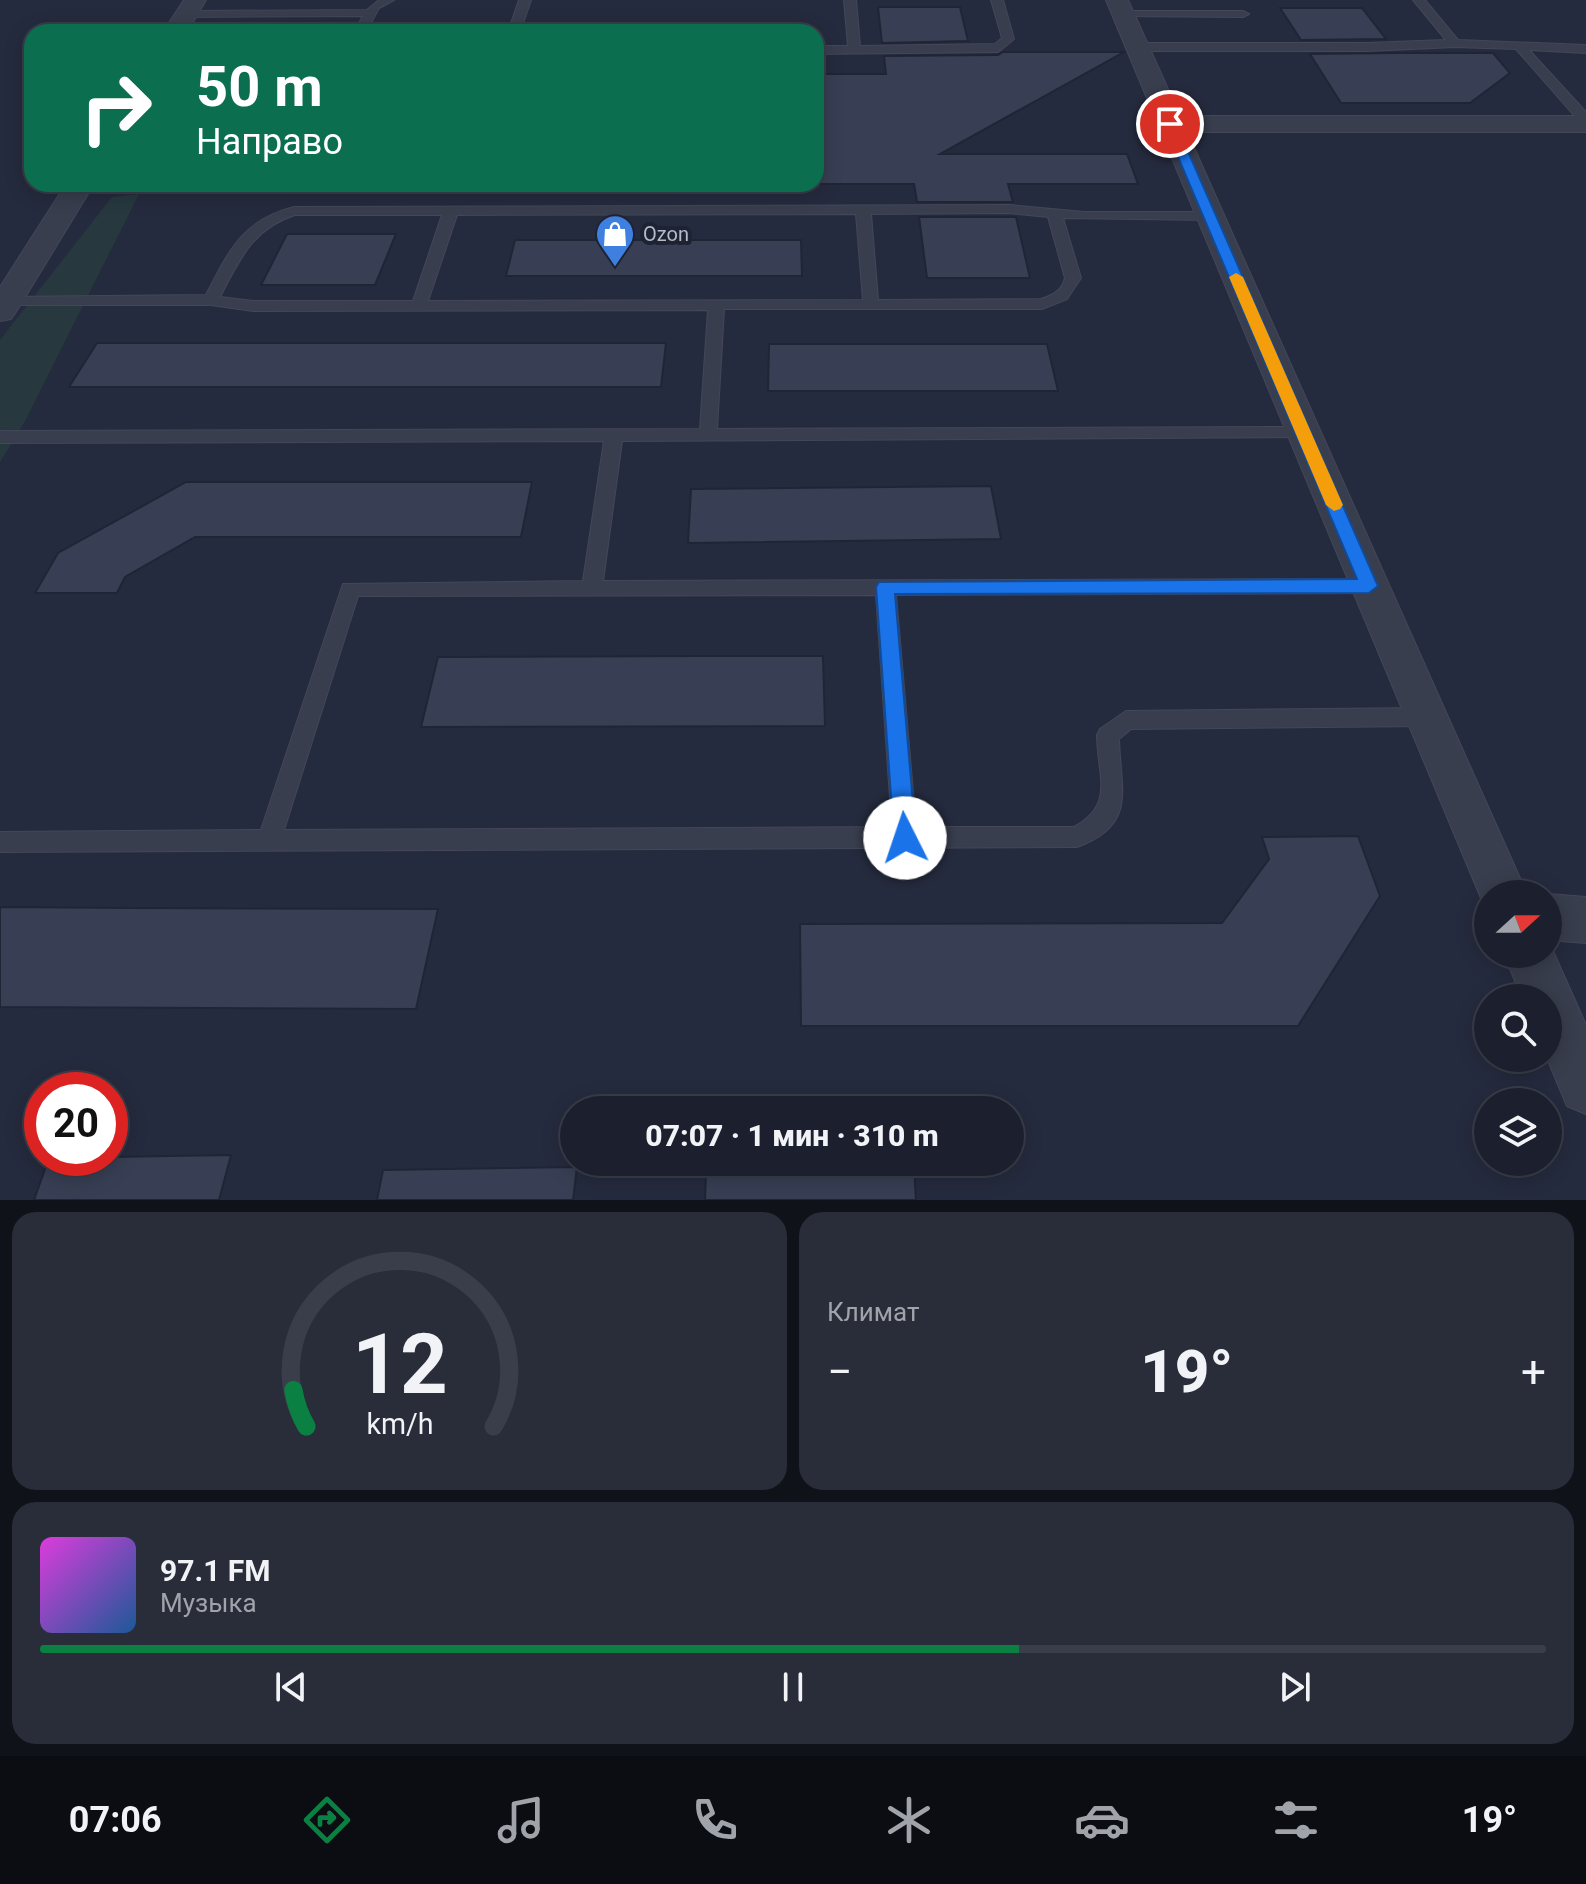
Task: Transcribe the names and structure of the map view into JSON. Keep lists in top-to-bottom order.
{
  "places": {
    "shop": ["Ozon"]
  },
  "north": "right",
  "page": {
    "turn": ["50 m", "Направо"],
    "limit": "20",
    "trip": "07:07 · 1 мин · 310 m",
    "tile": "Климат",
    "heat": ["−", "19°", "+"],
    "song": ["97.1 FM", "Музыка"],
    "tabs": ["07:06", "19°"],
    "gauge": ["12", "km/h"]
  }
}
